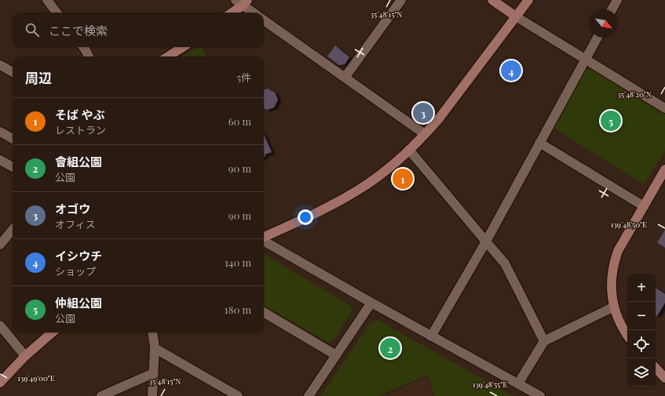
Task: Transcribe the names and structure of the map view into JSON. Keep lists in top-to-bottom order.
{
  "north": "bottom right",
  "page": {
    "search": "ここで検索",
    "heading": ["周辺", "5件"],
    "pins": [
      "4",
      "3",
      "5",
      "1",
      "2"
    ],
    "list": [
      {
        "mark": "1",
        "name": "そば やぶ",
        "note": "レストラン",
        "value": "60 m"
      },
      {
        "mark": "2",
        "name": "會組公園",
        "note": "公園",
        "value": "90 m"
      },
      {
        "mark": "3",
        "name": "オゴウ",
        "note": "オフィス",
        "value": "90 m"
      },
      {
        "mark": "4",
        "name": "イシウチ",
        "note": "ショップ",
        "value": "140 m"
      },
      {
        "mark": "5",
        "name": "仲組公園",
        "note": "公園",
        "value": "180 m"
      }
    ],
    "map_buttons": ["+", "−"]
  },
  "coordinates": [
    "35°48'15\"N",
    "35°48'20\"N",
    "139°48'50\"E",
    "139°49'00\"E",
    "139°48'55\"E"
  ]
}
